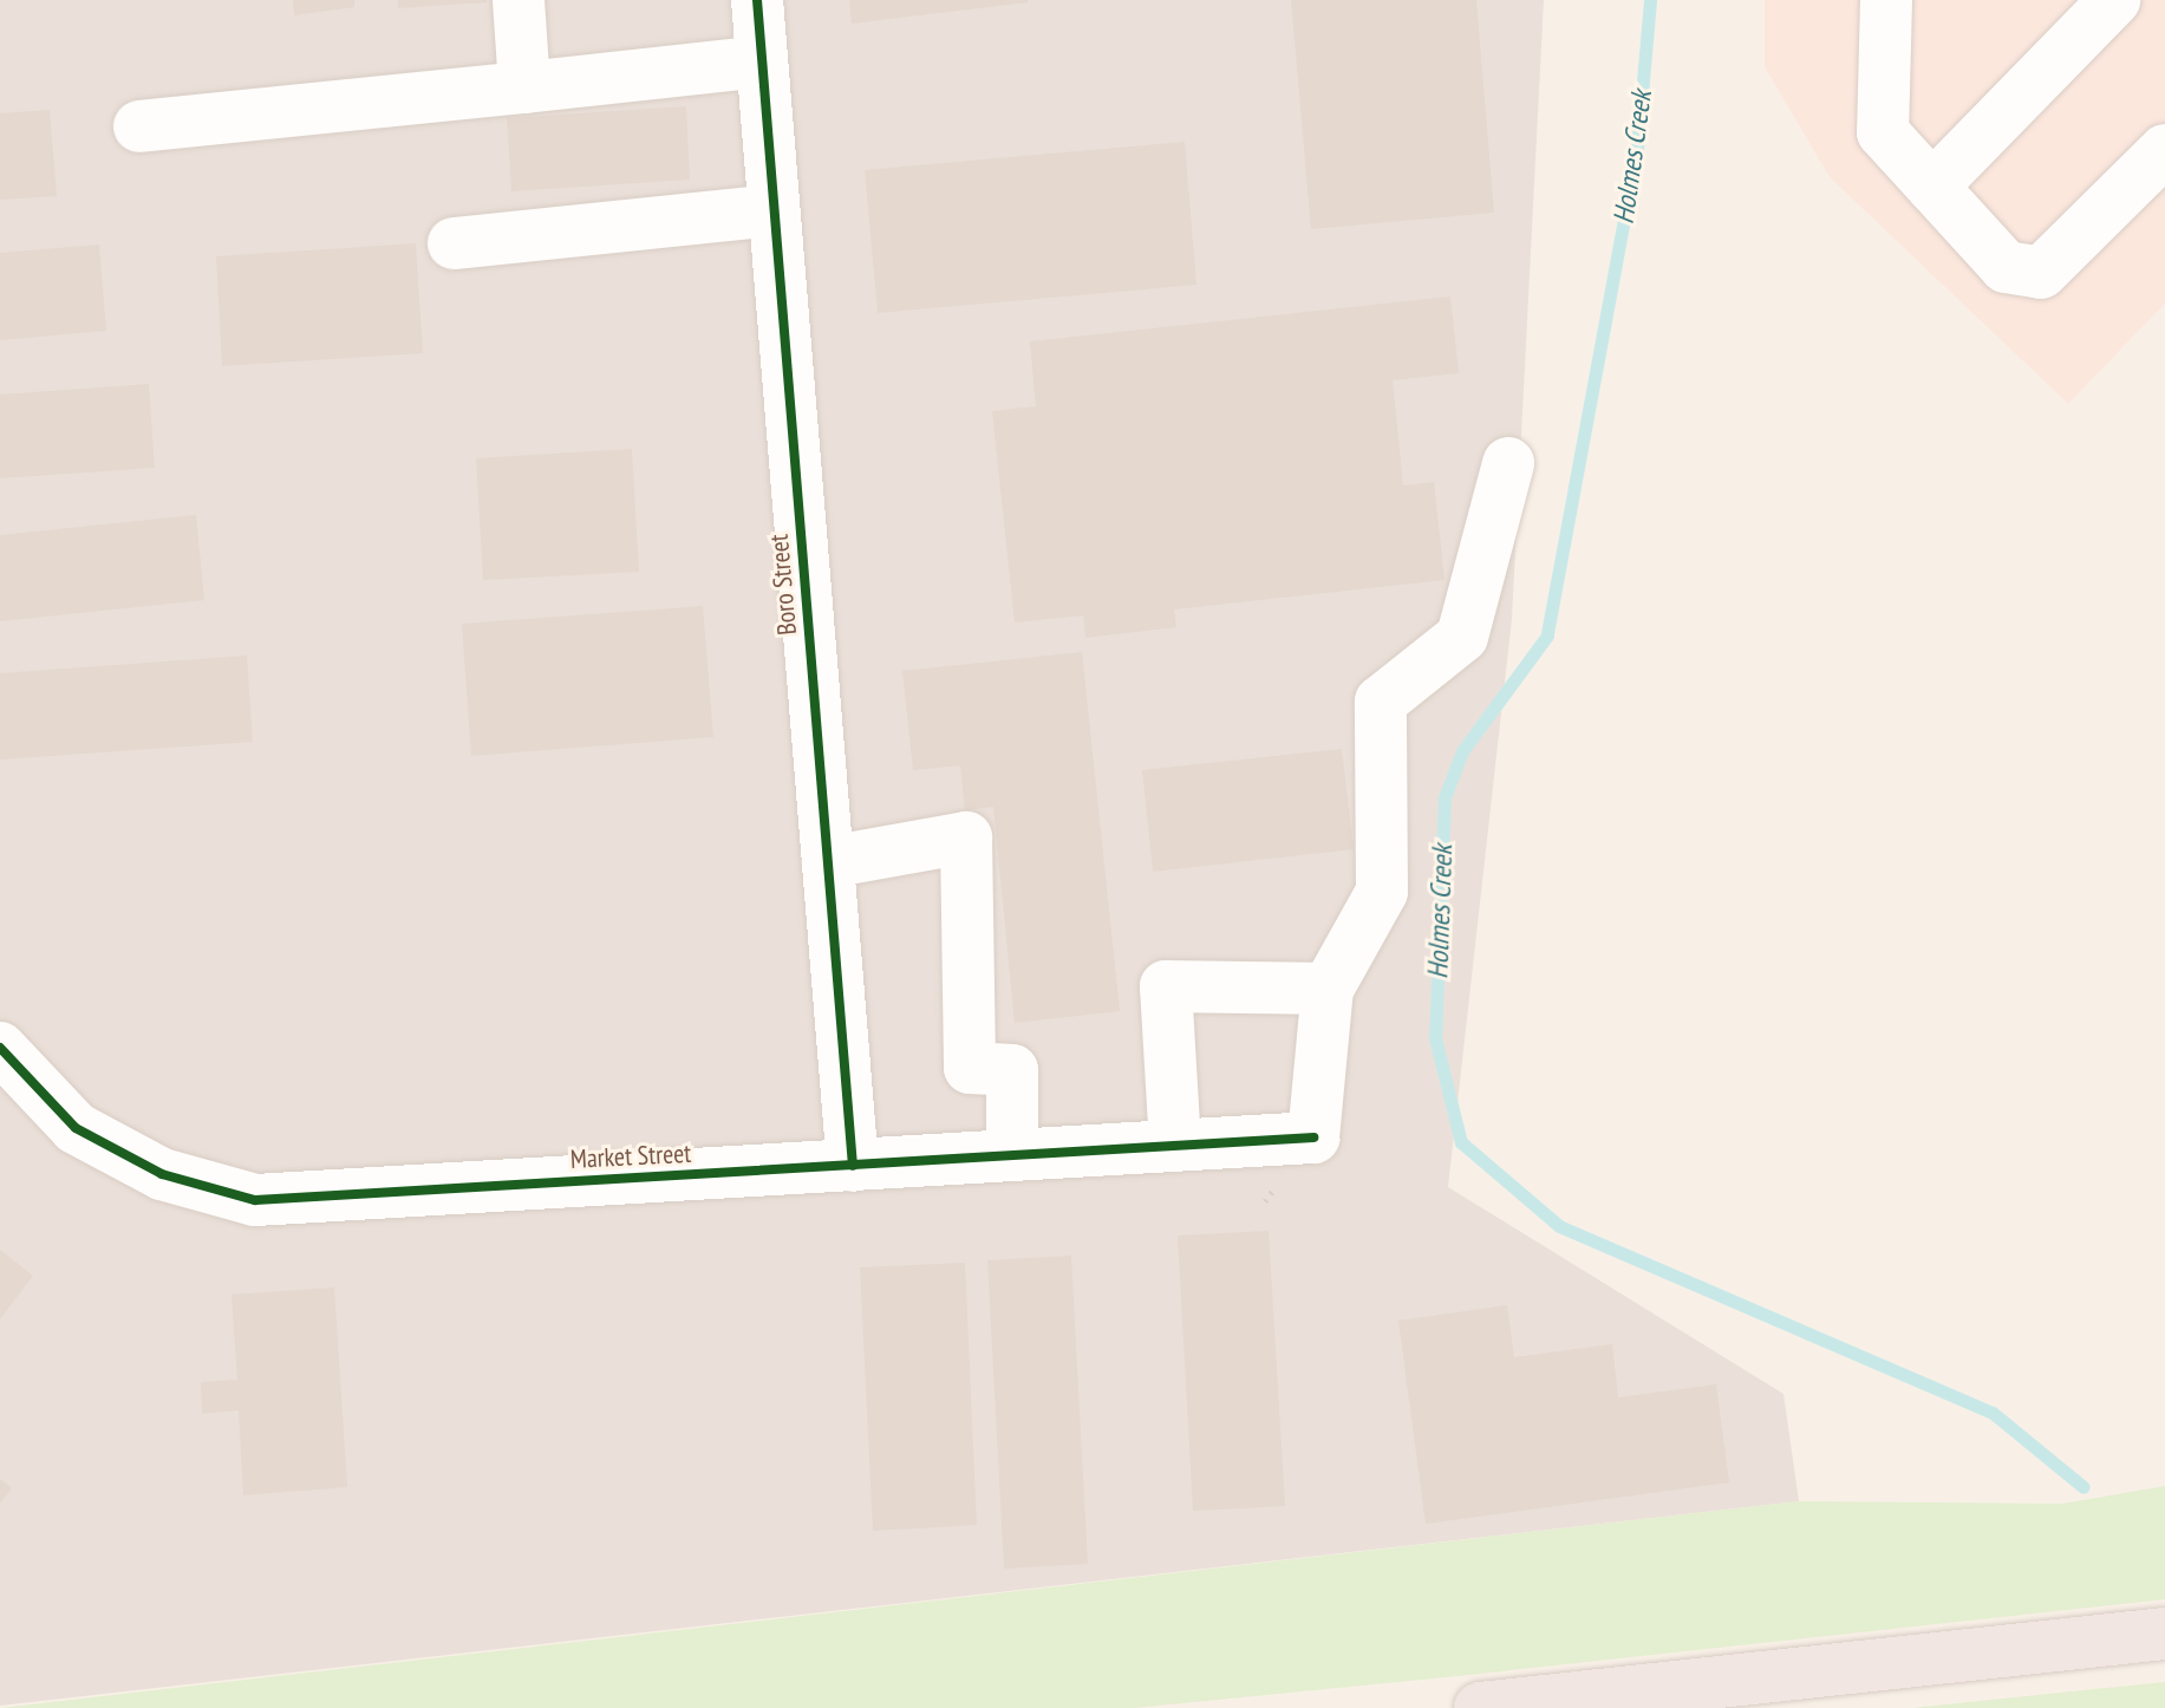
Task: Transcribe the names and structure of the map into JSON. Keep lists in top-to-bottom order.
{
  "streets": {
    "street": ["Boro Street", "Market Street"]
  },
  "crossings": [
    ["Boro Street", "Market Street"]
  ],
  "water": ["Holmes Creek"]
}
